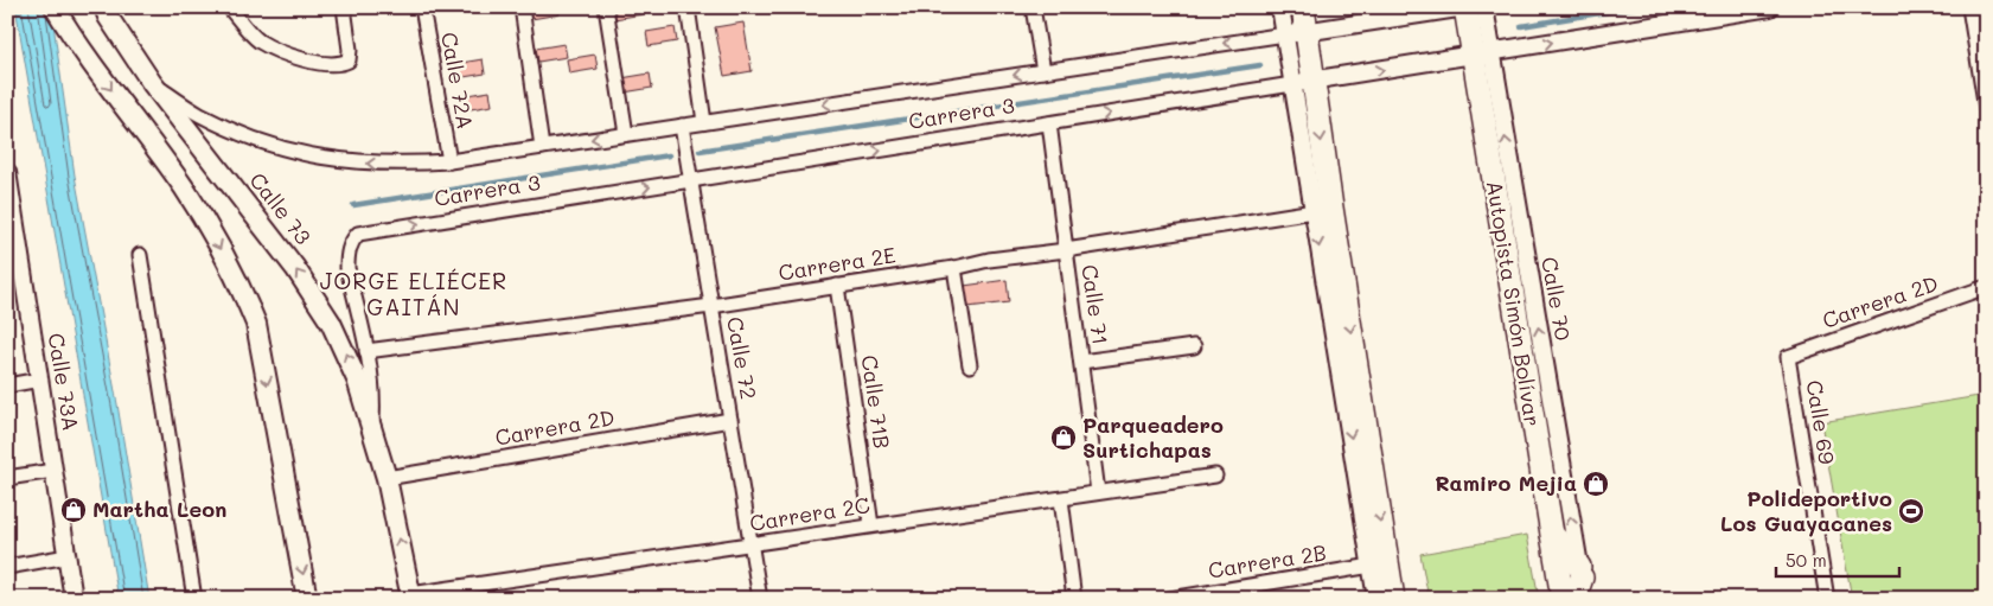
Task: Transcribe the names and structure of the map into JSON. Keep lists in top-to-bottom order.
{
  "streets": {
    "highway": ["Autopista Simón Bolívar"],
    "main road": ["Calle 73"],
    "street": [
      "Calle 72A",
      "Carrera 3",
      "Carrera 2E",
      "Calle 70",
      "Carrera 2D",
      "Calle 71",
      "Calle 72",
      "Calle 73A",
      "Calle 71B",
      "Calle 69",
      "Carrera 2C",
      "Carrera 2B"
    ]
  },
  "crossings": [
    ["Calle 72A", "Carrera 3"],
    ["Carrera 3", "Calle 73"],
    ["Carrera 3", "Carrera 2E"],
    ["Carrera 3", "Calle 70"],
    ["Carrera 3", "Autopista Simón Bolívar"],
    ["Carrera 3", "Calle 71"],
    ["Carrera 3", "Calle 72"],
    ["Calle 73", "Carrera 2D"],
    ["Calle 73", "Carrera 2C"],
    ["Carrera 2E", "Calle 71"],
    ["Carrera 2E", "Calle 72"],
    ["Carrera 2E", "Calle 71B"],
    ["Calle 70", "Autopista Simón Bolívar"],
    ["Carrera 2D", "Calle 72"],
    ["Carrera 2D", "Calle 69"],
    ["Calle 71", "Carrera 2C"],
    ["Calle 72", "Carrera 2C"],
    ["Calle 71B", "Carrera 2C"]
  ],
  "one_way": ["Calle 70"],
  "districts": ["JORGE ELIÉCER GAITÁN"],
  "places": {
    "shop": ["Parqueadero Surtichapas", "Ramiro Mejia", "Martha Leon"],
    "sports": ["Polideportivo Los Guayacanes"]
  },
  "scale_bar": "50 m"
}
